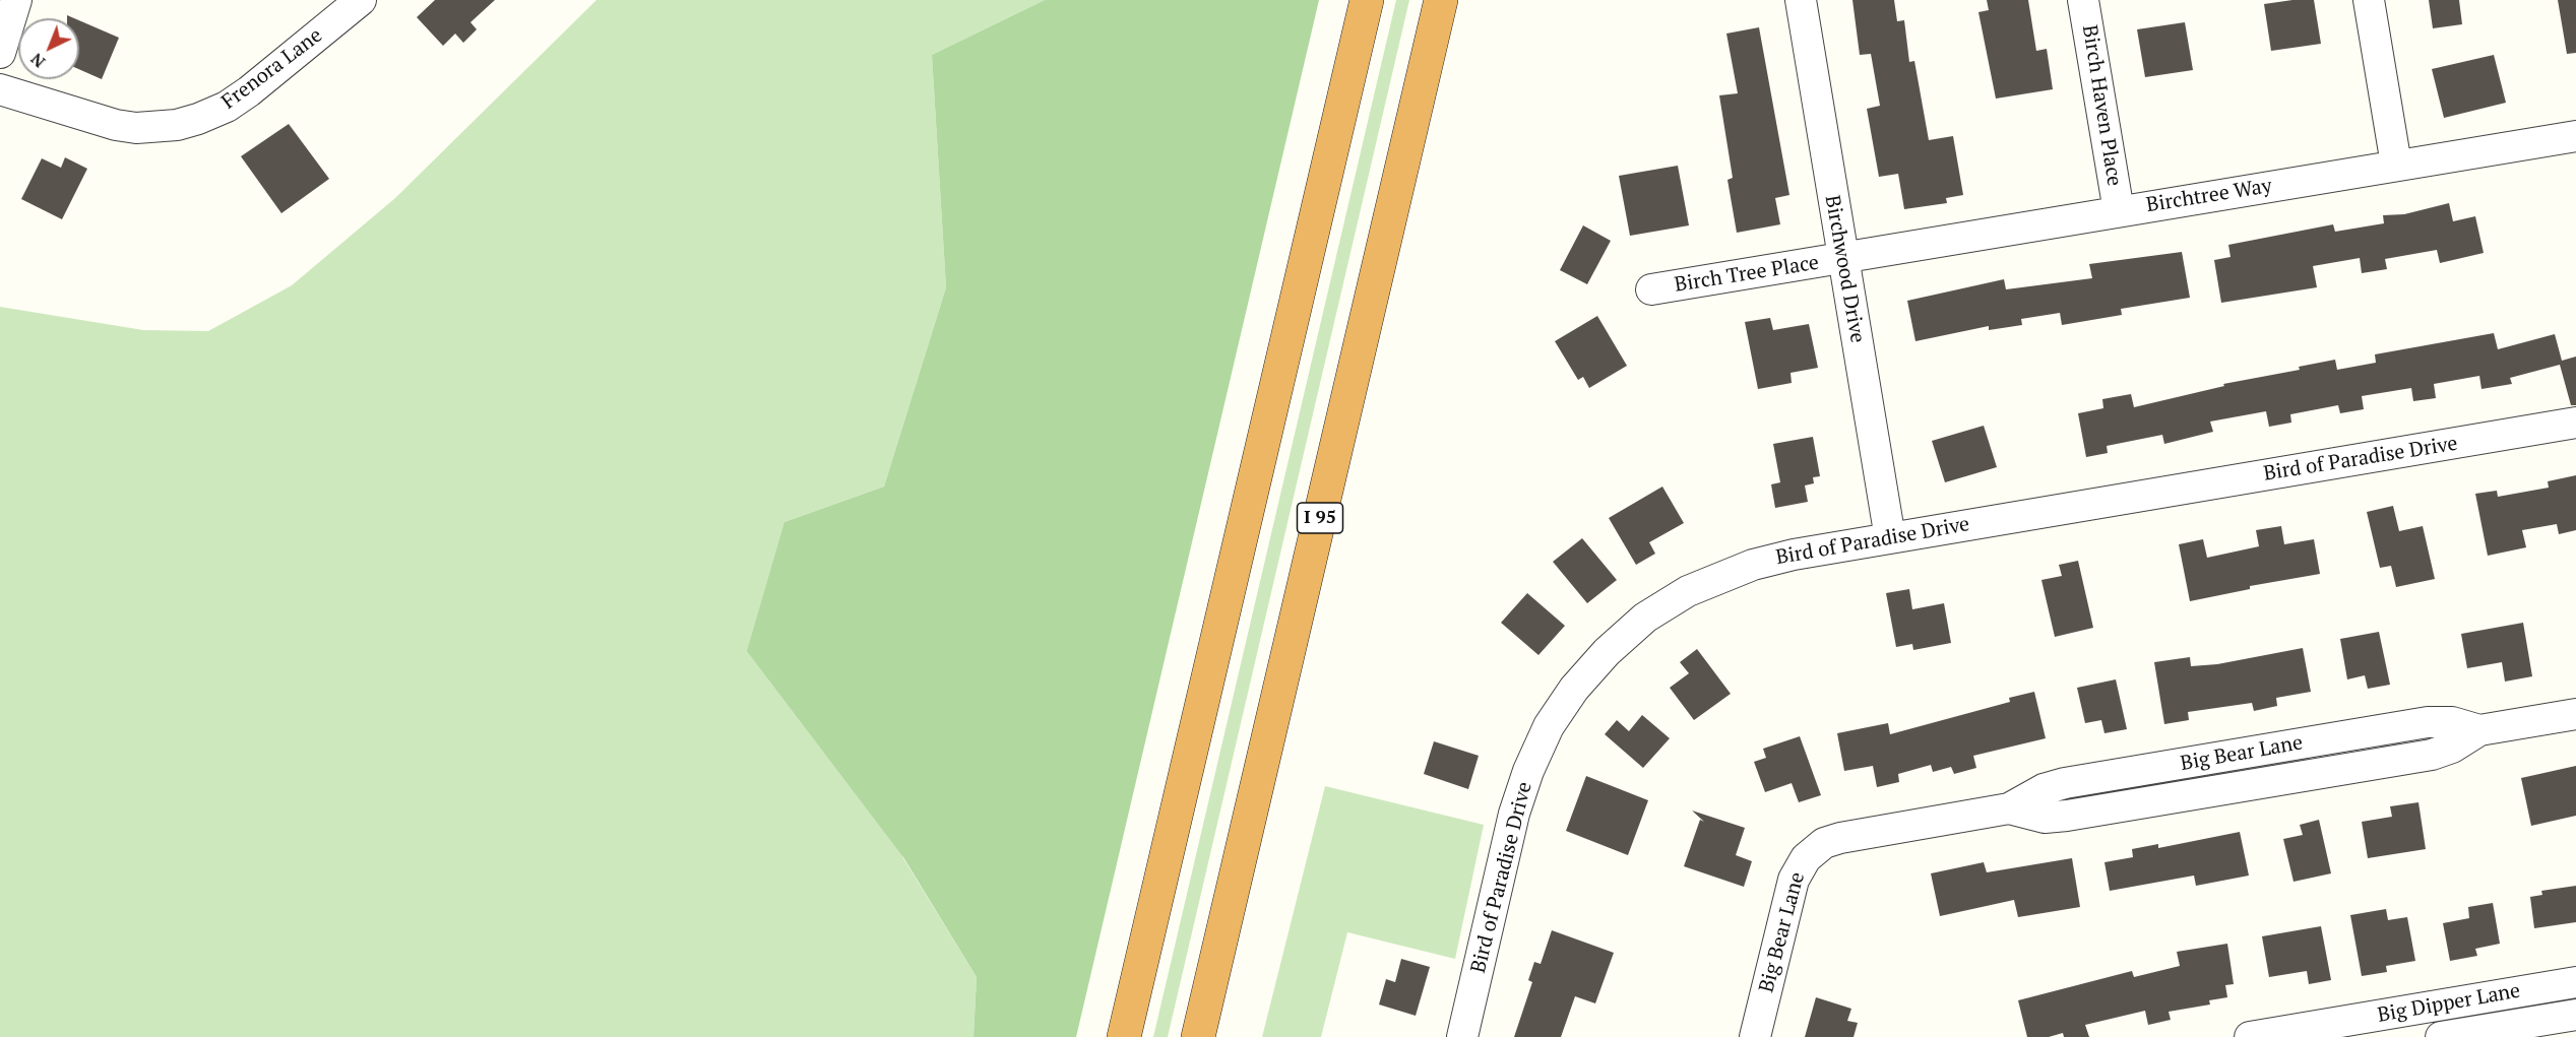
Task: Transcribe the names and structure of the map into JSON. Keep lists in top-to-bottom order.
{
  "streets": {
    "highway": ["I 95"],
    "street": [
      "Frenora Lane",
      "Birch Haven Place",
      "Birchtree Way",
      "Birchwood Drive",
      "Birch Tree Place",
      "Bird of Paradise Drive",
      "Big Bear Lane",
      "Big Dipper Lane"
    ]
  },
  "crossings": [
    ["Birch Haven Place", "Birchtree Way"],
    ["Birchtree Way", "Birchwood Drive"],
    ["Birchtree Way", "Birch Tree Place"],
    ["Birchwood Drive", "Birch Tree Place"],
    ["Birchwood Drive", "Bird of Paradise Drive"]
  ],
  "north": "bottom left"
}
